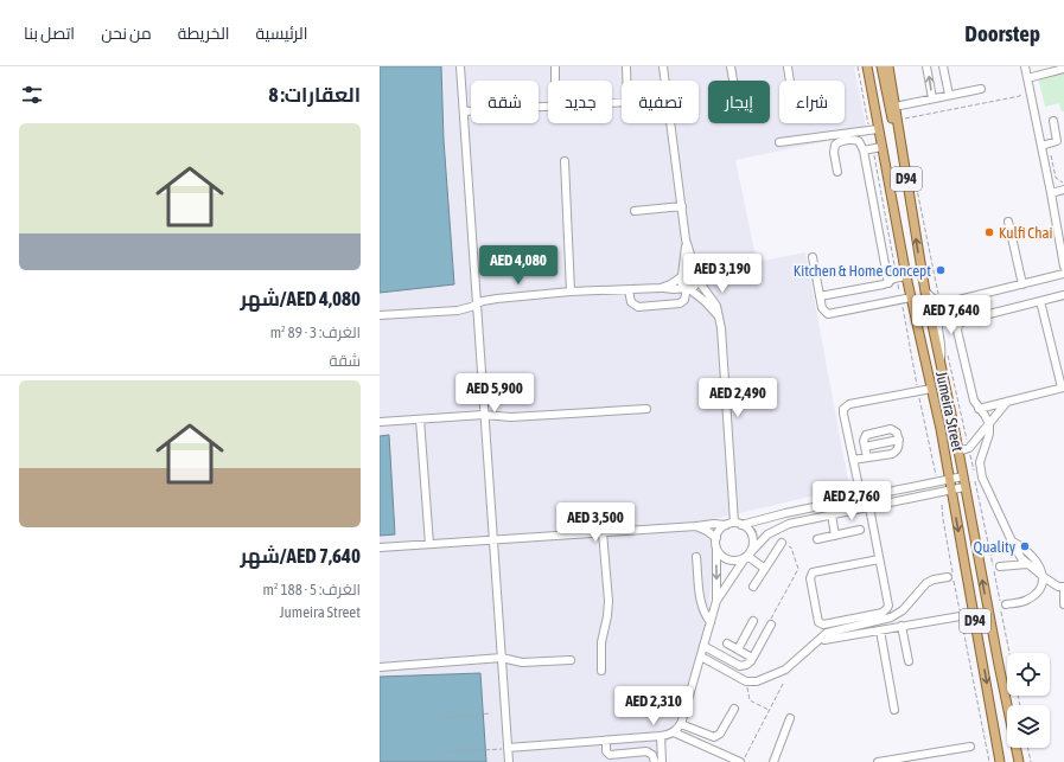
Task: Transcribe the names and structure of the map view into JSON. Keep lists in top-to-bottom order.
{
  "streets": {
    "main road": ["D94", "Jumeira Street"]
  },
  "places": ["Kulfi Chai", "Kitchen & Home Concept", "Quality"],
  "page": {
    "header": "Doorstep",
    "nav": [
      "الرئيسية",
      "الخريطة",
      "من نحن",
      "اتصل بنا"
    ],
    "heading": "العقارات: 8",
    "chip": [
      "شراء",
      "إيجار",
      "تصفية",
      "جديد",
      "شقة"
    ],
    "list": [
      {
        "name": "AED 4,080/شهر",
        "note": "الغرف: 3 · 89 m² · شقة"
      },
      {
        "name": "AED 7,640/شهر",
        "note": "الغرف: 5 · 188 m² · Jumeira Street"
      }
    ],
    "price": [
      "AED 4,080",
      "AED 3,190",
      "AED 7,640",
      "AED 5,900",
      "AED 2,490",
      "AED 2,760",
      "AED 3,500",
      "AED 2,310"
    ]
  }
}
